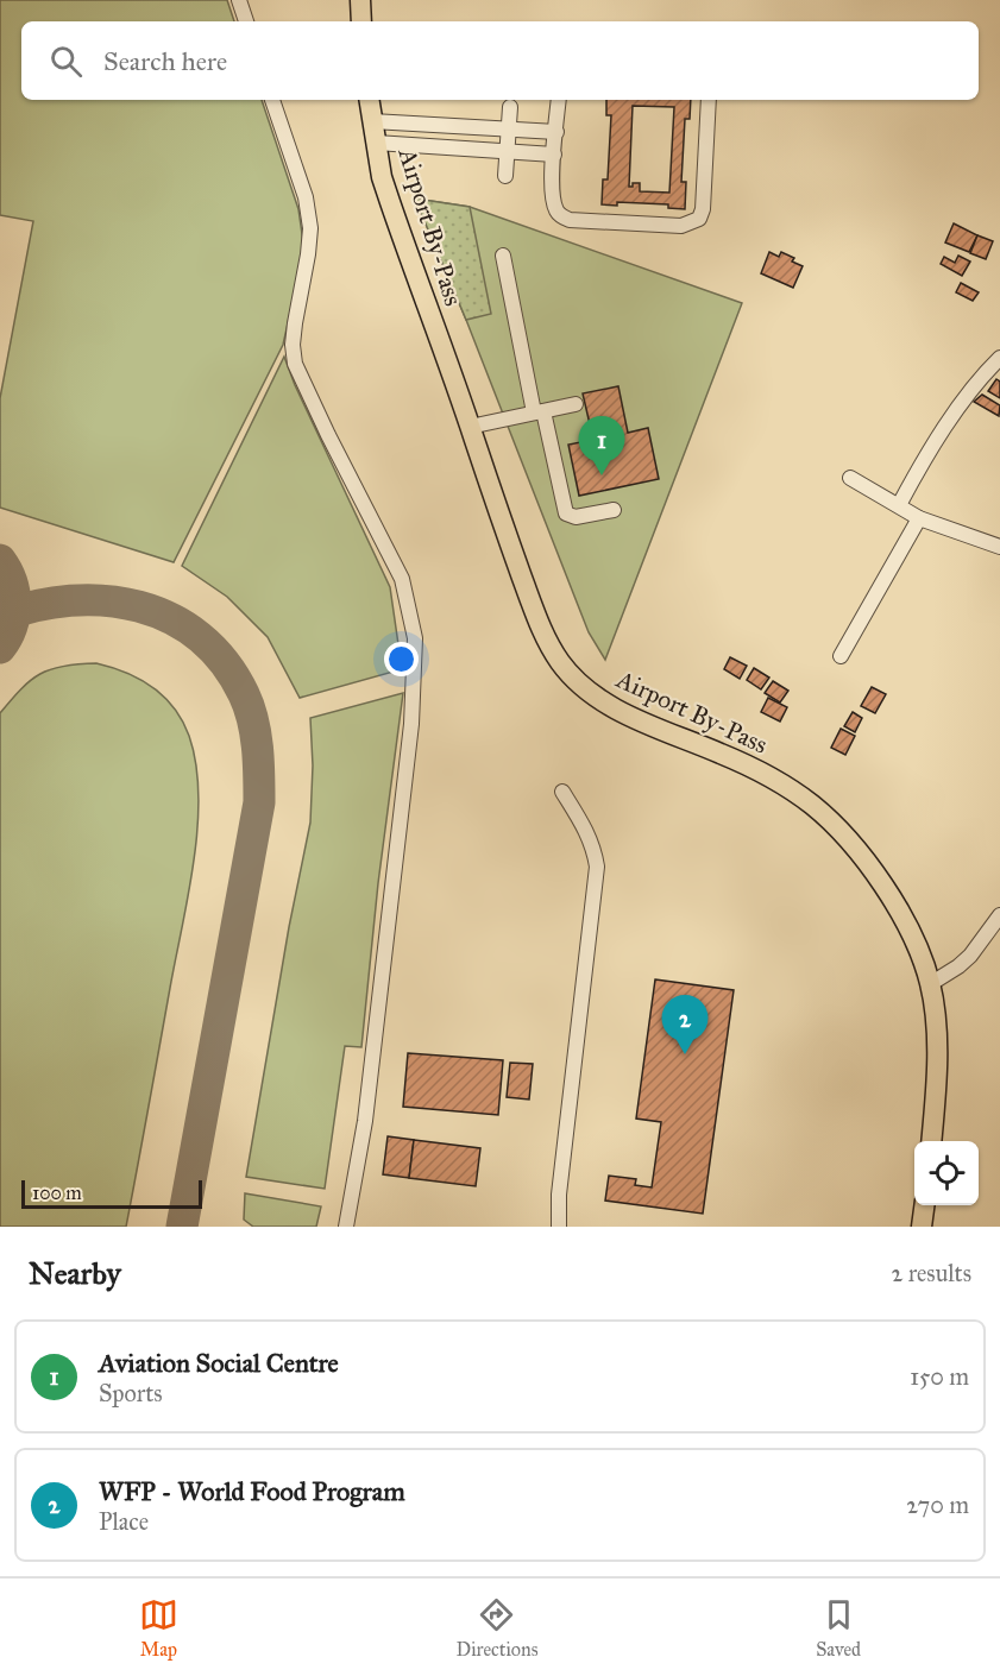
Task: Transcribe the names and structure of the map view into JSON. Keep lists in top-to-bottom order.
{
  "streets": {
    "main road": ["Airport By-Pass"]
  },
  "scale_bar": "100 m",
  "page": {
    "search": "Search here",
    "pins": ["1", "2"],
    "scale": "100 m",
    "heading": ["Nearby", "2 results"],
    "list": [
      {
        "mark": "1",
        "name": "Aviation Social Centre",
        "note": "Sports",
        "value": "150 m"
      },
      {
        "mark": "2",
        "name": "WFP - World Food Program",
        "note": "Place",
        "value": "270 m"
      }
    ],
    "nav": ["Map", "Directions", "Saved"]
  }
}
